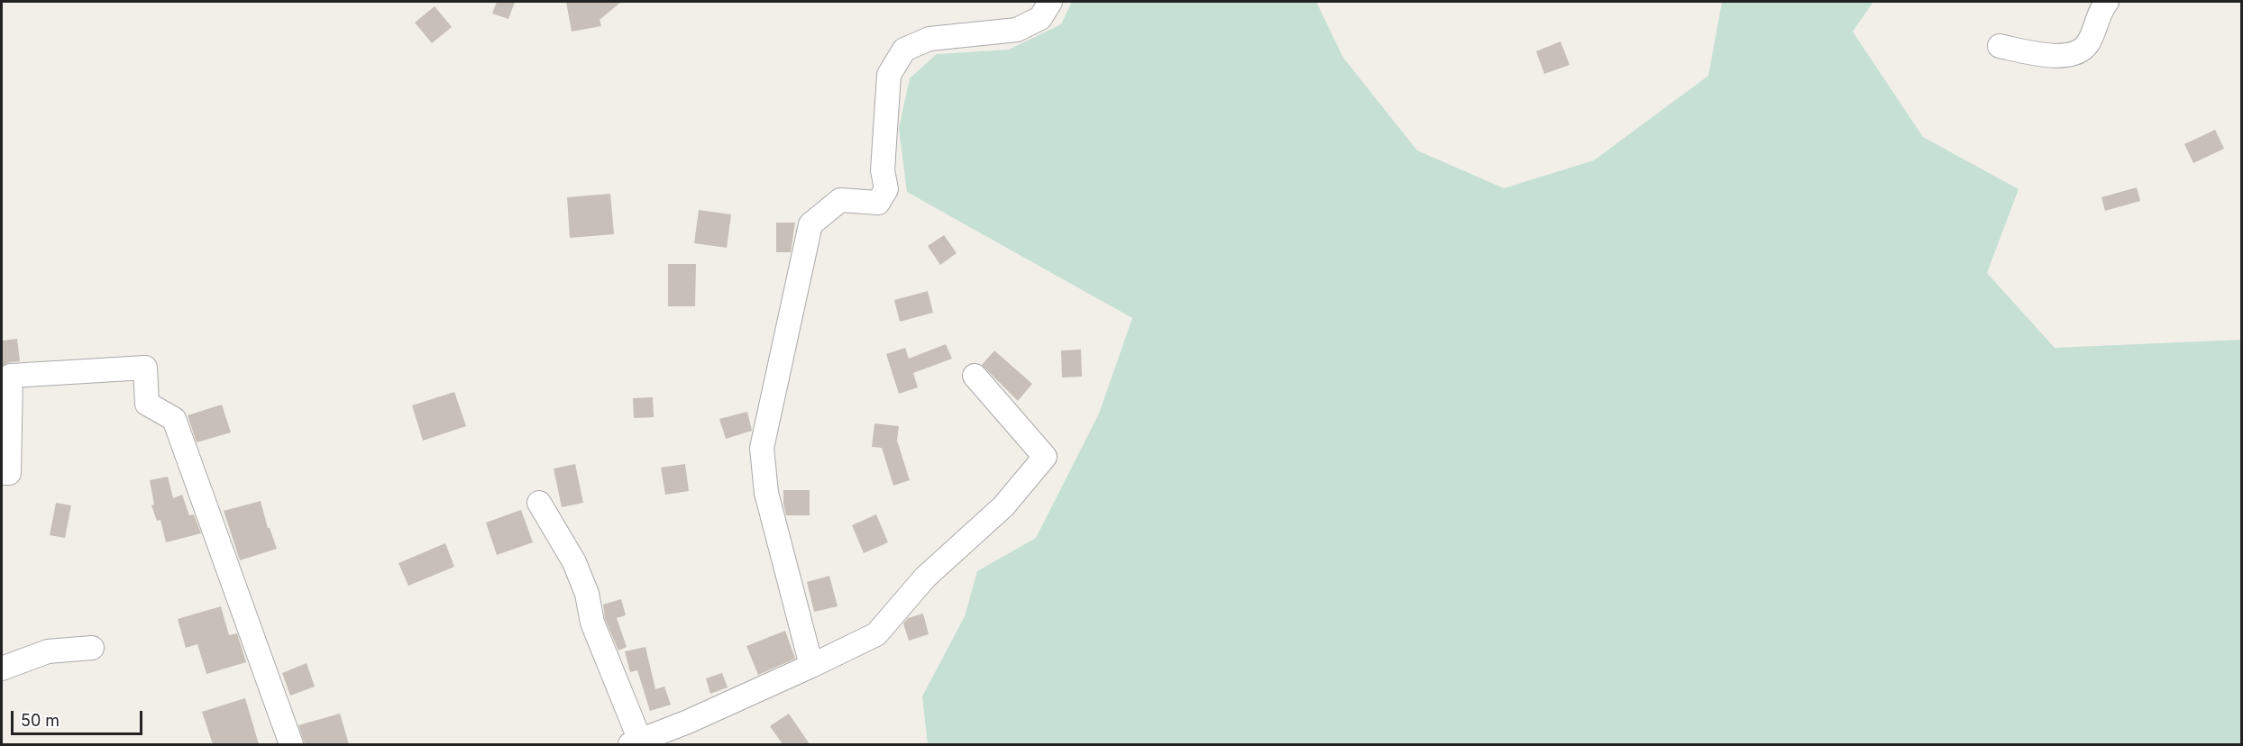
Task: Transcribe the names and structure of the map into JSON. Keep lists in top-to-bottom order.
{
  "scale_bar": "50 m"
}
